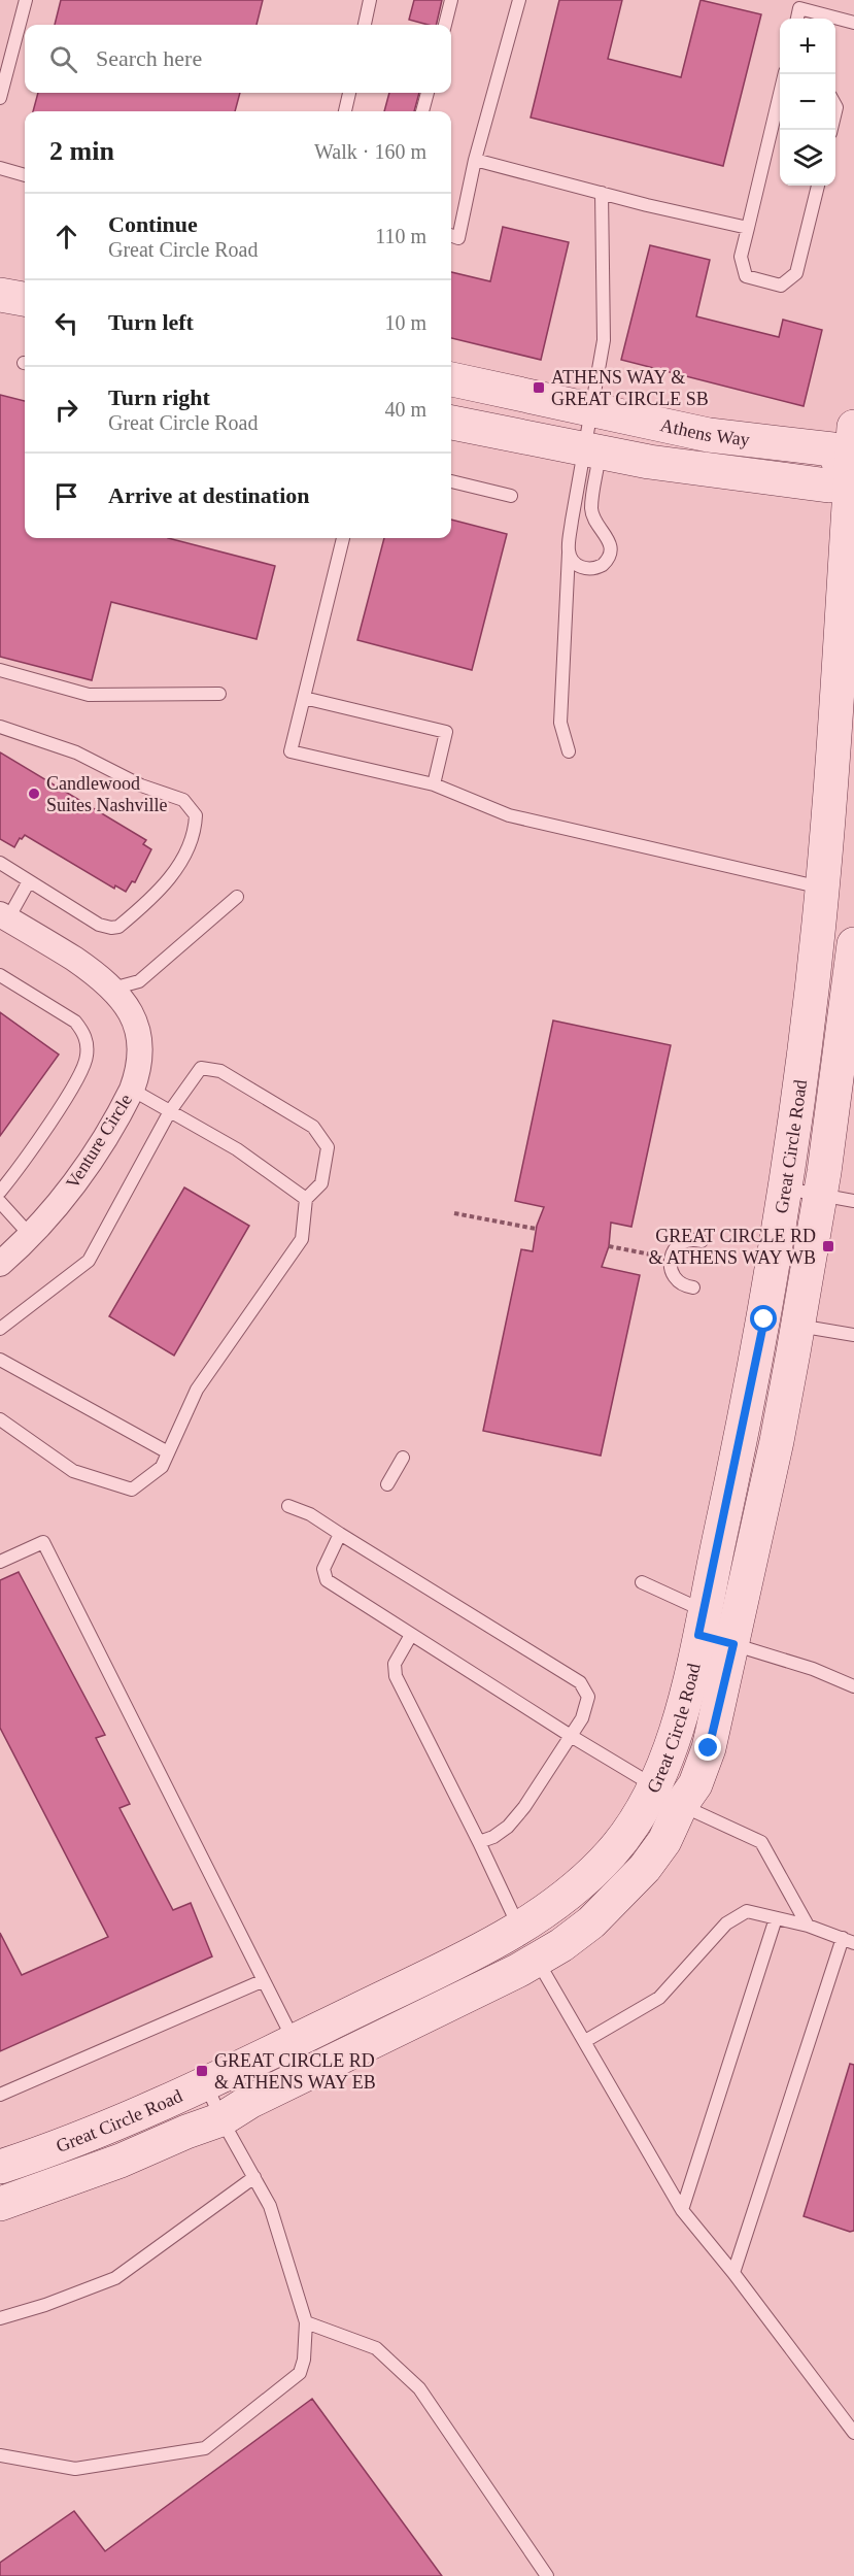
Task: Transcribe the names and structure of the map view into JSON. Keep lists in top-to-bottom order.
{
  "streets": {
    "street": ["Athens Way", "Venture Circle", "Great Circle Road"]
  },
  "crossings": [
    ["Athens Way", "Great Circle Road"]
  ],
  "places": {
    "transit": ["ATHENS WAY & GREAT CIRCLE SB", "GREAT CIRCLE RD & ATHENS WAY WB", "GREAT CIRCLE RD & ATHENS WAY EB"],
    "other": ["Candlewood Suites Nashville"]
  },
  "page": {
    "map_buttons": ["+", "−"],
    "search": "Search here",
    "heading": ["2 min", "Walk · 160 m"],
    "list": [
      ["Continue", "Great Circle Road", "110 m"],
      ["Turn left", "10 m"],
      ["Turn right", "Great Circle Road", "40 m"],
      "Arrive at destination"
    ]
  }
}
